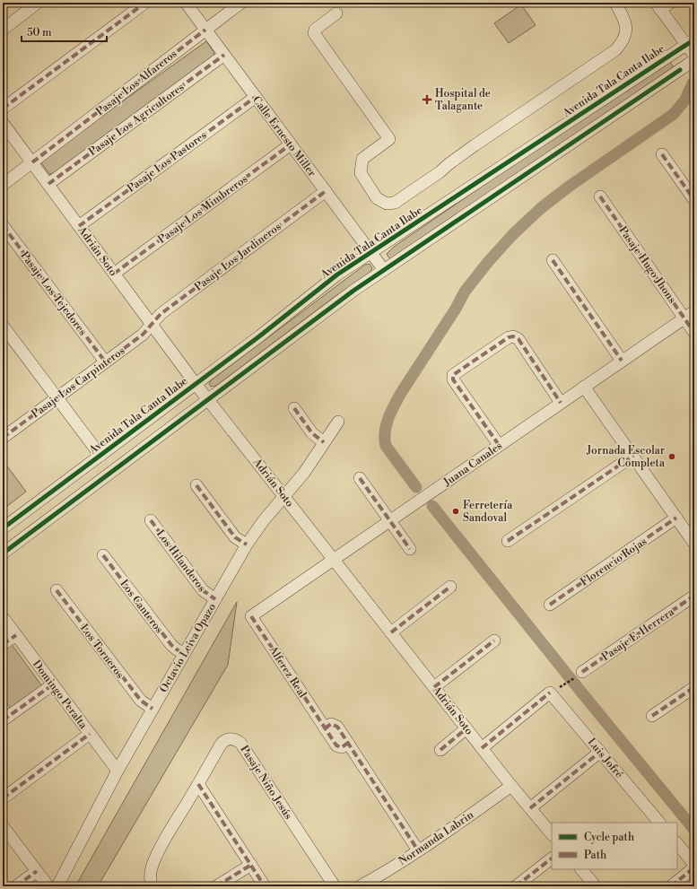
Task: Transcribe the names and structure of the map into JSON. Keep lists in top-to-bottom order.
{
  "streets": {
    "street": [
      "Avenida Tala Canta Ilabe",
      "Pasaje Los Alfareros",
      "Pasaje Los Agricultores",
      "Calle Ernesto Miller",
      "Pasaje Los Pastores",
      "Pasaje Los Mimbreros",
      "Adrián Soto",
      "Pasaje Los Jardineros",
      "Pasaje Hugo Jhons",
      "Pasaje Los Tejedores",
      "Pasaje Los Carpinteros",
      "Juana Canales",
      "Los Hilanderos",
      "Florencio Rojas",
      "Los Canteros",
      "Pasaje E. Herrera",
      "Octavio Leiva Opazo",
      "Los Torneros",
      "Alferez Real",
      "Domingo Peralta",
      "Luis Jofré",
      "Pasaje Niño Jesús",
      "Normanda Labrin"
    ]
  },
  "crossings": [
    ["Avenida Tala Canta Ilabe", "Calle Ernesto Miller"],
    ["Avenida Tala Canta Ilabe", "Adrián Soto"],
    ["Pasaje Los Alfareros", "Calle Ernesto Miller"],
    ["Pasaje Los Alfareros", "Adrián Soto"],
    ["Pasaje Los Agricultores", "Calle Ernesto Miller"],
    ["Pasaje Los Agricultores", "Adrián Soto"],
    ["Calle Ernesto Miller", "Pasaje Los Pastores"],
    ["Calle Ernesto Miller", "Pasaje Los Mimbreros"],
    ["Calle Ernesto Miller", "Pasaje Los Jardineros"],
    ["Pasaje Los Pastores", "Adrián Soto"],
    ["Pasaje Los Mimbreros", "Adrián Soto"],
    ["Adrián Soto", "Pasaje Los Jardineros"],
    ["Adrián Soto", "Pasaje Los Carpinteros"],
    ["Adrián Soto", "Juana Canales"],
    ["Adrián Soto", "Octavio Leiva Opazo"],
    ["Adrián Soto", "Luis Jofré"],
    ["Adrián Soto", "Normanda Labrin"],
    ["Pasaje Los Jardineros", "Pasaje Los Carpinteros"],
    ["Pasaje Hugo Jhons", "Juana Canales"],
    ["Pasaje Los Tejedores", "Pasaje Los Carpinteros"],
    ["Juana Canales", "Alferez Real"],
    ["Los Hilanderos", "Octavio Leiva Opazo"],
    ["Los Canteros", "Octavio Leiva Opazo"],
    ["Octavio Leiva Opazo", "Los Torneros"],
    ["Octavio Leiva Opazo", "Domingo Peralta"],
    ["Alferez Real", "Normanda Labrin"]
  ],
  "places": {
    "health": ["Hospital de Talagante"],
    "other": ["Jornada Escolar Completa", "Ferretería Sandoval"]
  },
  "legend": ["Cycle path", "Path"],
  "scale_bar": "50 m"
}
